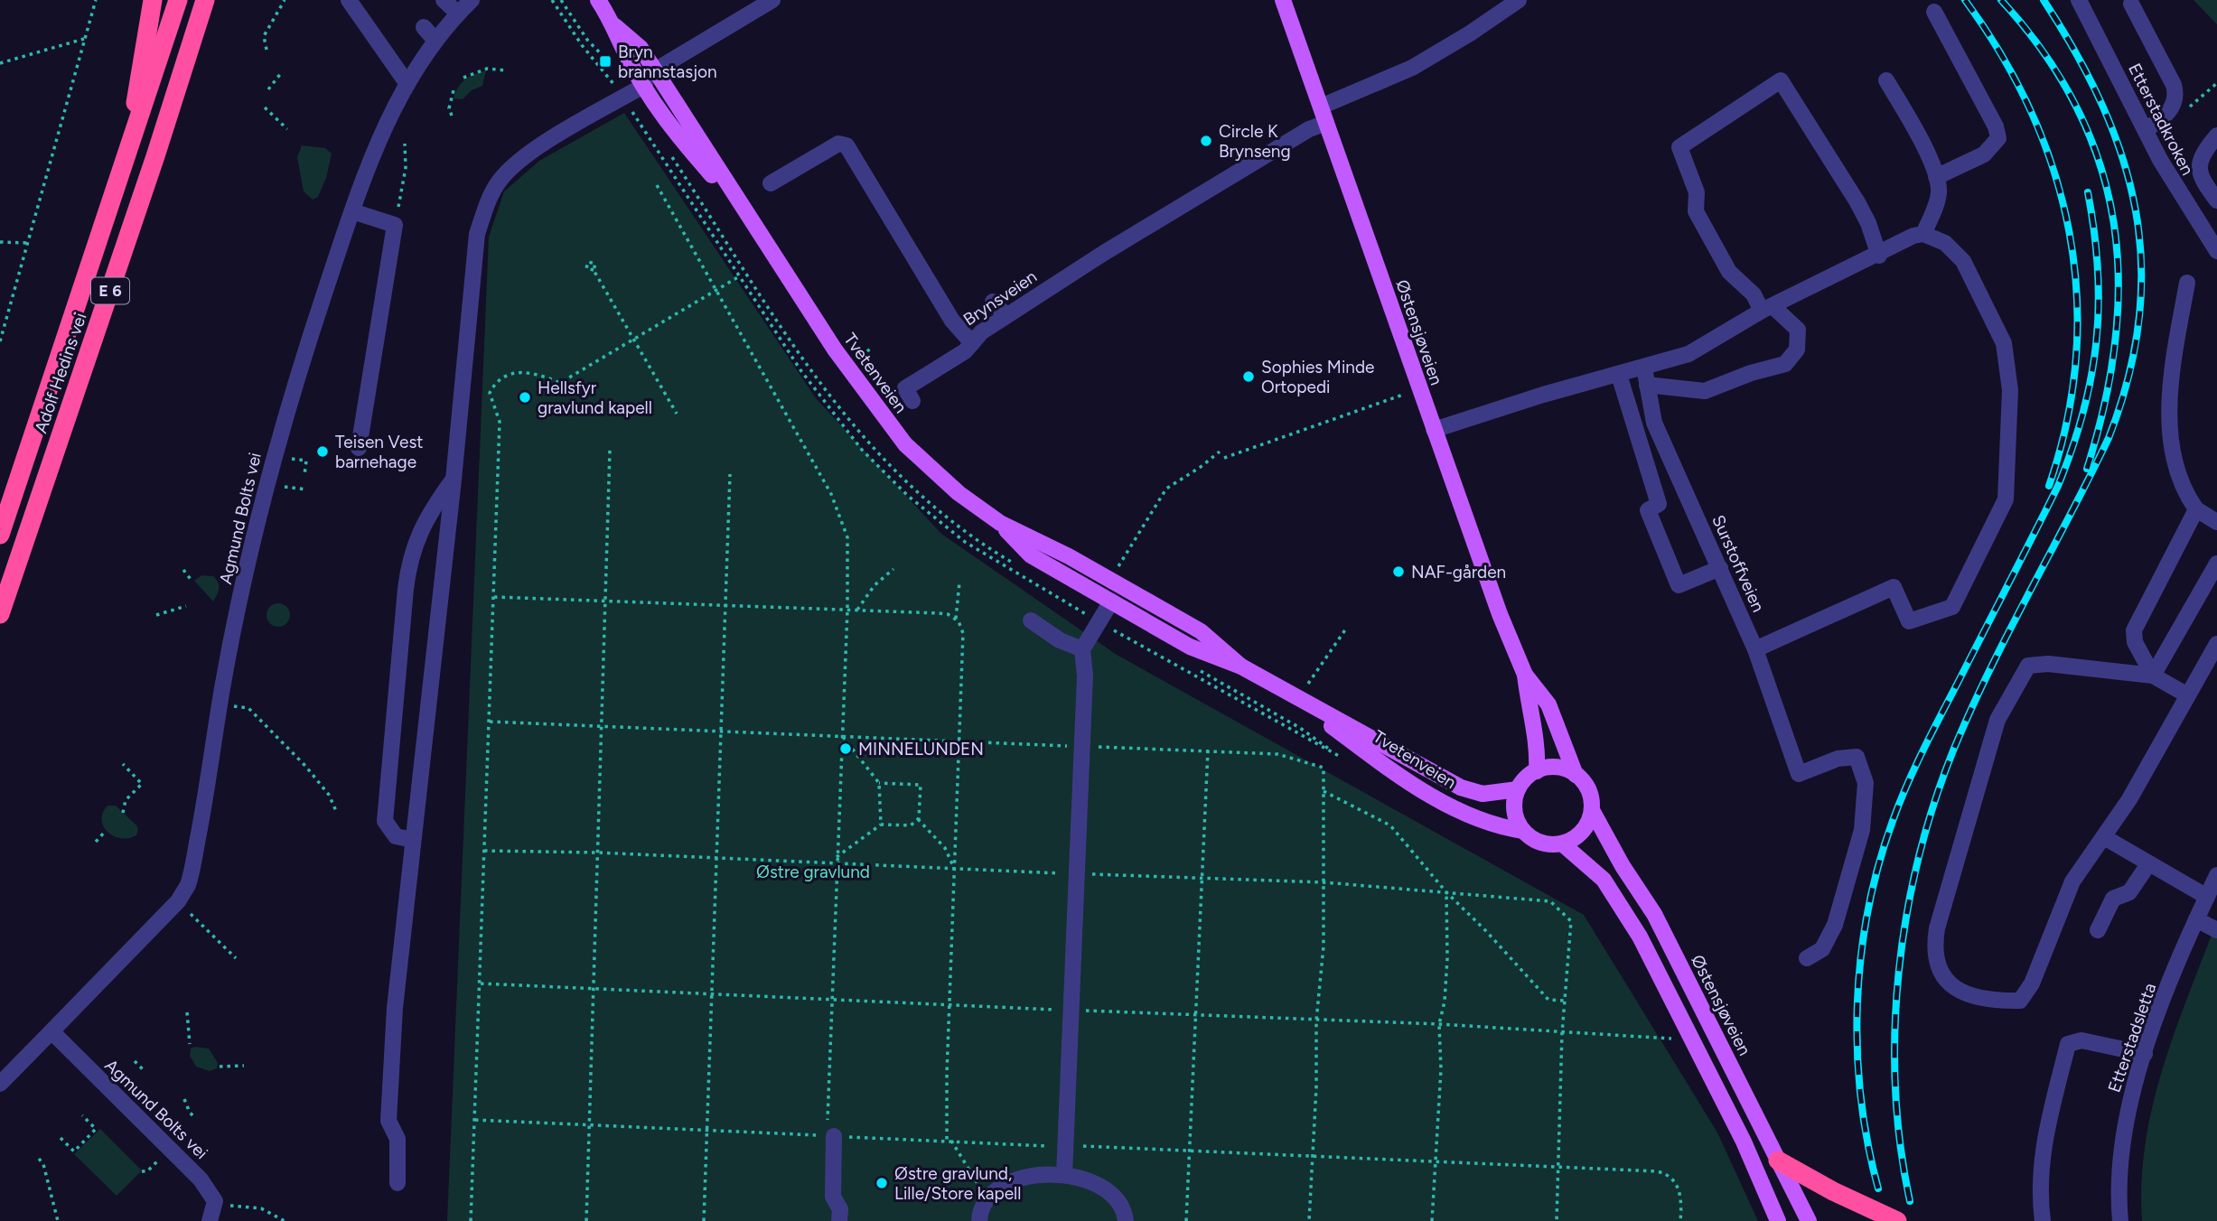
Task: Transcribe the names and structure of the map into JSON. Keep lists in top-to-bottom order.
{
  "streets": {
    "highway": ["E 6", "Adolf Hedins vei"],
    "main road": ["Østensjøveien", "Tvetenveien"],
    "street": [
      "Etterstadkroken",
      "Brynsveien",
      "Agmund Bolts vei",
      "Surstoffveien",
      "Etterstadsletta"
    ]
  },
  "crossings": [
    ["E 6", "Adolf Hedins vei"],
    ["Brynsveien", "Østensjøveien"],
    ["Østensjøveien", "Tvetenveien"]
  ],
  "parks": ["Østre gravlund"],
  "places": {
    "transit": ["Bryn brannstasjon"],
    "other": [
      "Circle K Brynseng",
      "Sophies Minde Ortopedi",
      "Hellsfyr gravlund kapell",
      "Teisen Vest barnehage",
      "NAF-gården",
      "MINNELUNDEN",
      "Østre gravlund, Lille/Store kapell"
    ]
  }
}
